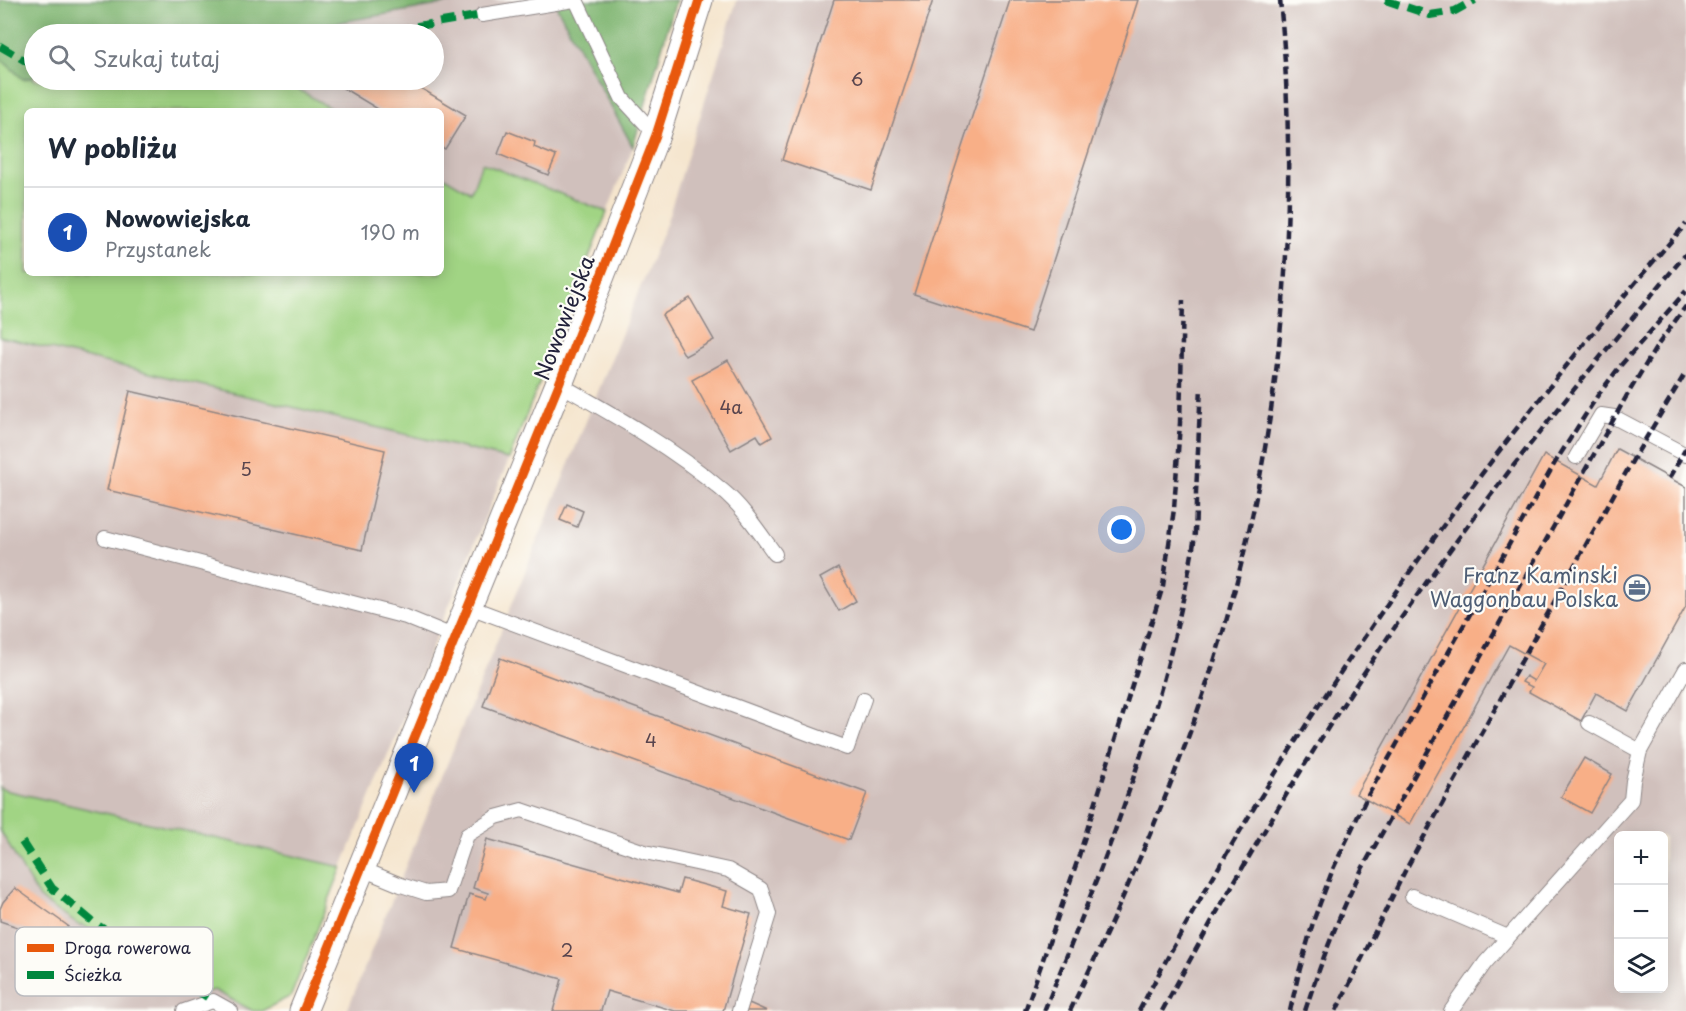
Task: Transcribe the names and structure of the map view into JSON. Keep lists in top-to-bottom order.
{
  "streets": {
    "street": ["Nowowiejska"]
  },
  "places": {
    "office": ["Franz Kaminski Waggonbau Polska"]
  },
  "house_numbers": [
    "6",
    "4a",
    "5",
    "4",
    "2"
  ],
  "legend": ["Droga rowerowa", "Ścieżka"],
  "page": {
    "search": "Szukaj tutaj",
    "heading": "W pobliżu",
    "list": [
      {
        "mark": "1",
        "name": "Nowowiejska",
        "note": "Przystanek",
        "value": "190 m"
      }
    ],
    "pins": "1",
    "map_buttons": ["+", "−"]
  }
}
